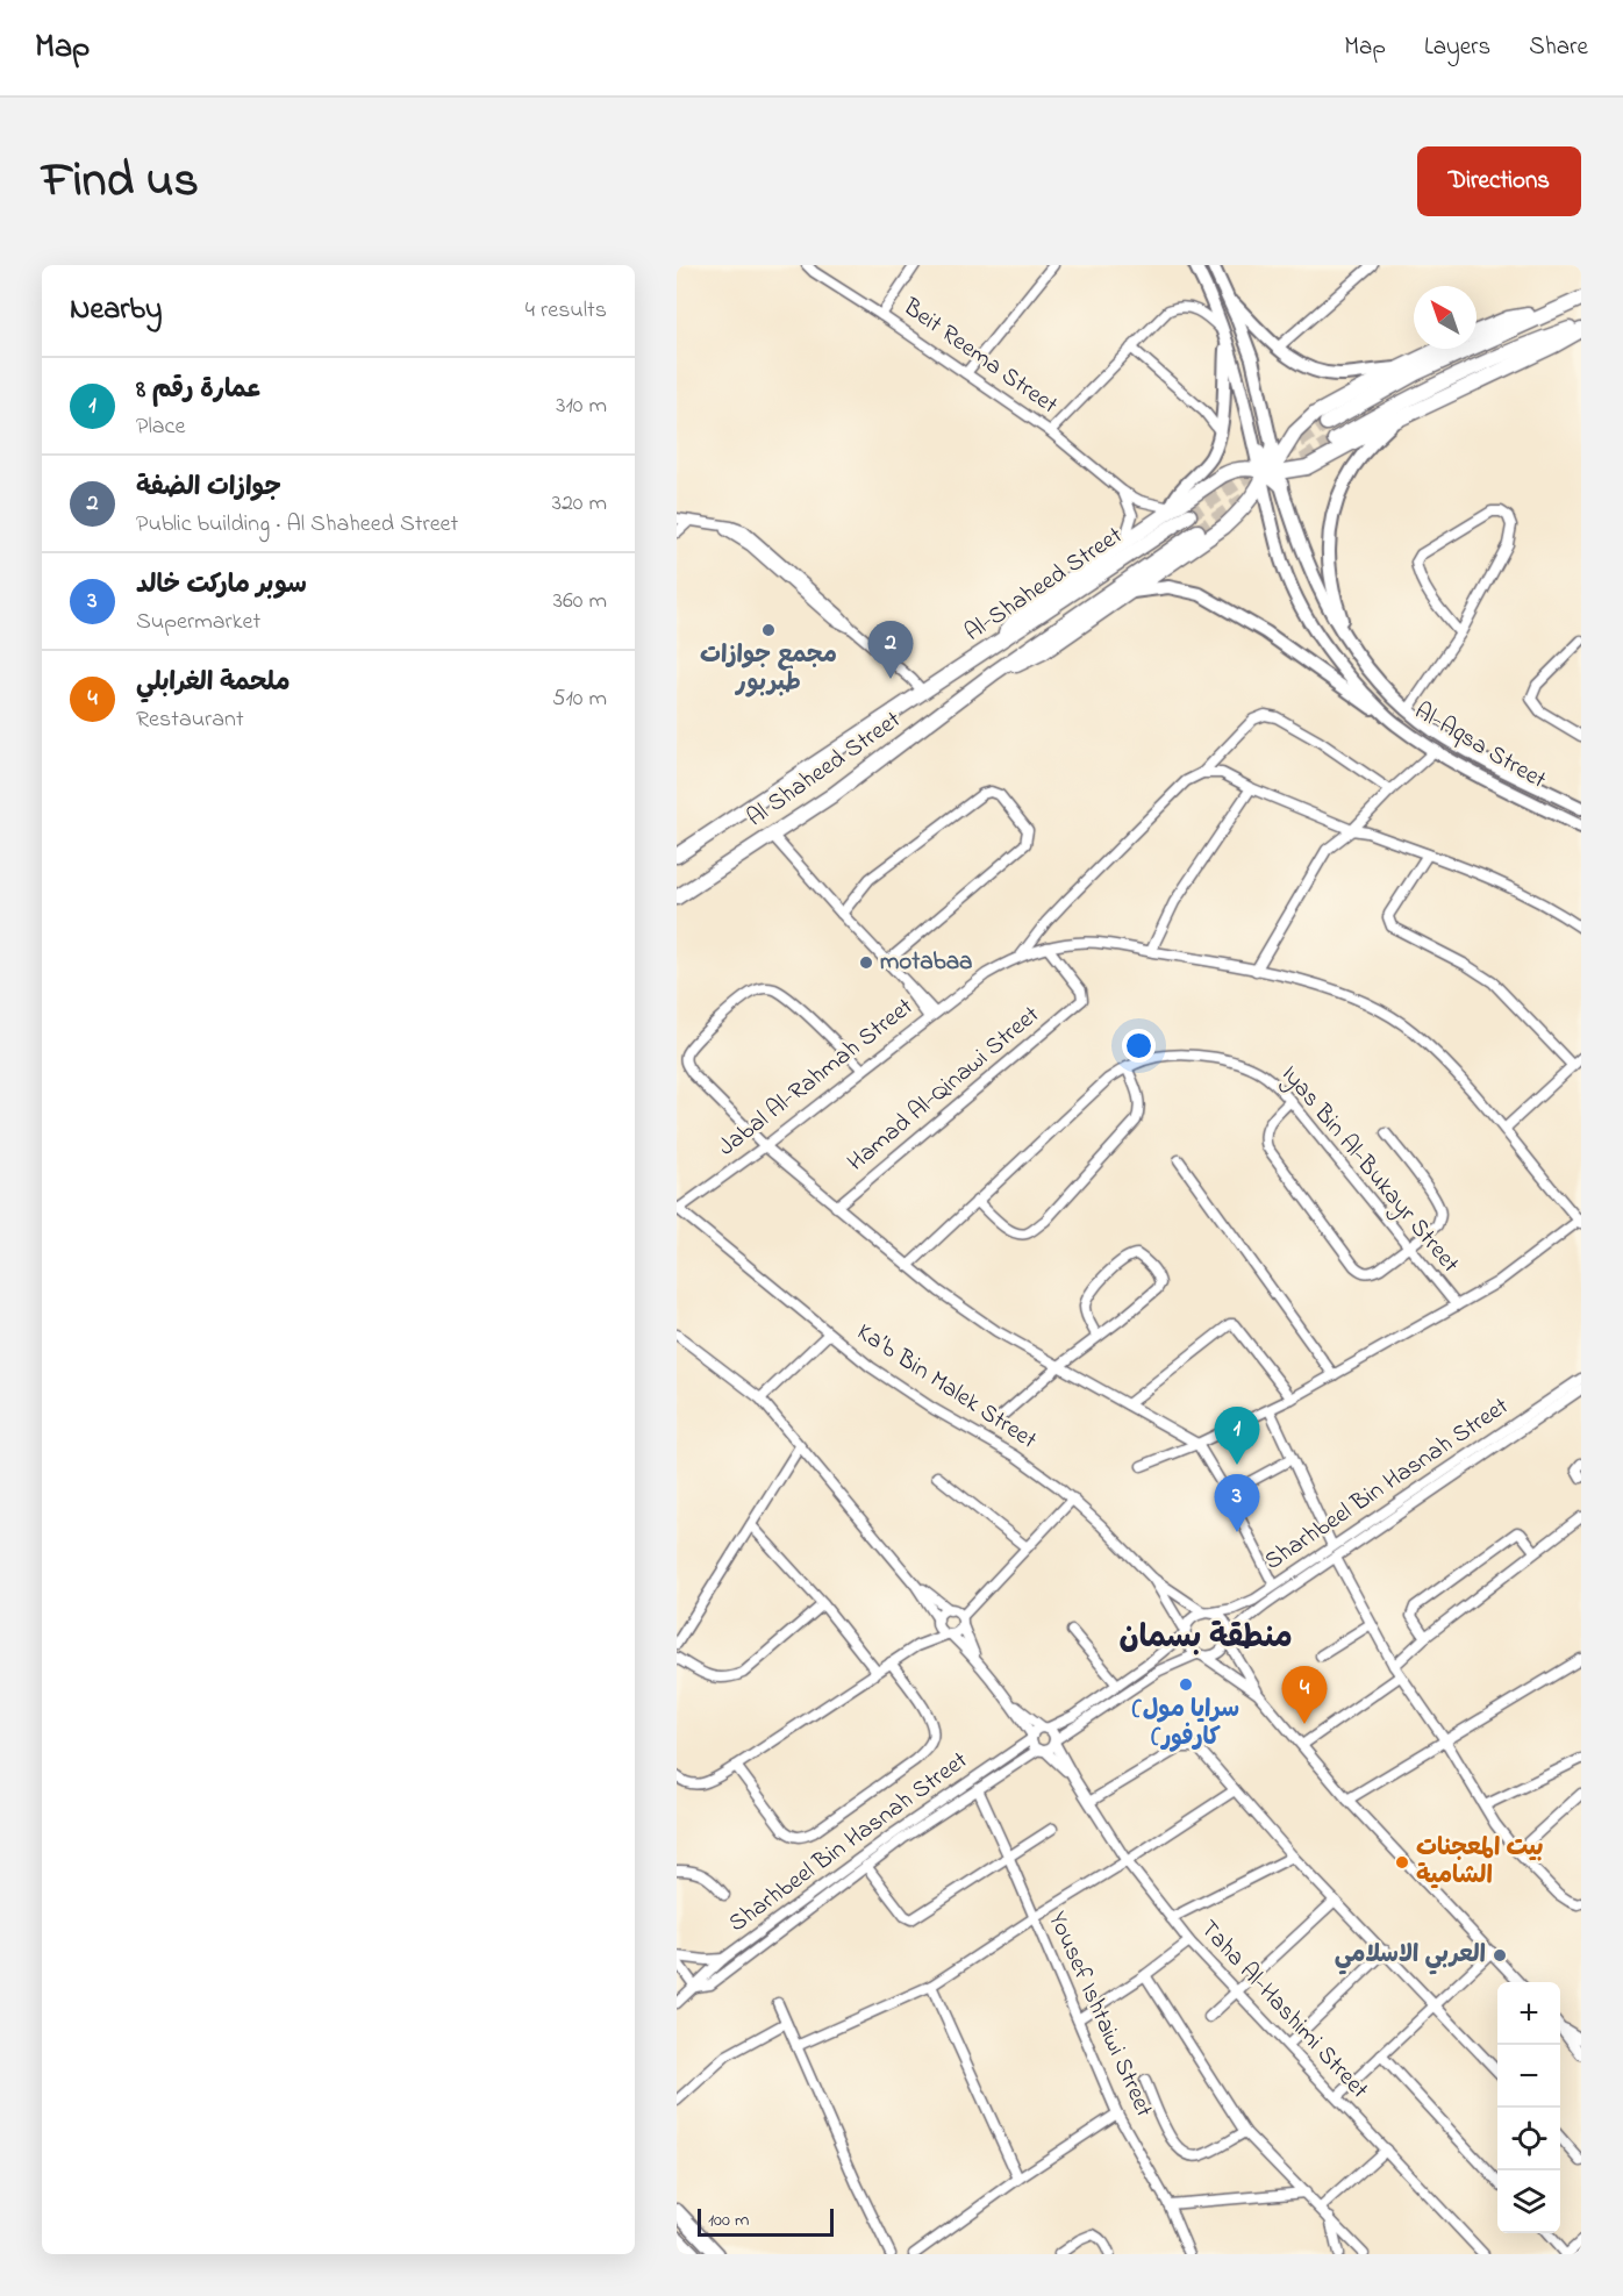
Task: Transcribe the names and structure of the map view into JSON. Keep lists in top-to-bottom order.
{
  "streets": {
    "highway": ["Al-Shaheed Street", "Al Shaheed Street"],
    "main road": ["Al-Aqsa Street"],
    "street": [
      "Beit Reema Street",
      "Jabal Al-Rahmah Street",
      "Hamad Al-Qinawi Street",
      "Iyas Bin Al-Bukayr Street",
      "Ka’b Bin Malek Street",
      "Sharhbeel Bin Hasnah Street",
      "Taha Al-Hashimi Street",
      "Yousef Ishtaiwi Street"
    ]
  },
  "crossings": [
    ["Al-Shaheed Street", "Al Shaheed Street"],
    ["Jabal Al-Rahmah Street", "Hamad Al-Qinawi Street"],
    ["Jabal Al-Rahmah Street", "Ka’b Bin Malek Street"],
    ["Ka’b Bin Malek Street", "Sharhbeel Bin Hasnah Street"],
    ["Sharhbeel Bin Hasnah Street", "Taha Al-Hashimi Street"],
    ["Sharhbeel Bin Hasnah Street", "Yousef Ishtaiwi Street"]
  ],
  "districts": ["منطقة بسمان"],
  "places": [
    "مجمع جوازات طبربور",
    "motabaa",
    "(سرايا مول (كارفور",
    "بيت المعجنات الشامية",
    "العربي الاسلامي"
  ],
  "scale_bar": "100 m",
  "north": "top left",
  "page": {
    "header": "Map",
    "nav": ["Map", "Layers", "Share"],
    "title": "Find us",
    "buttons": "Directions",
    "heading": ["Nearby", "4 results"],
    "list": [
      {
        "mark": "1",
        "name": "عمارة رقم 8",
        "note": "Place",
        "value": "310 m"
      },
      {
        "mark": "2",
        "name": "جوازات الضفة",
        "note": "Public building · Al Shaheed Street",
        "value": "320 m"
      },
      {
        "mark": "3",
        "name": "سوبر ماركت خالد",
        "note": "Supermarket",
        "value": "360 m"
      },
      {
        "mark": "4",
        "name": "ملحمة الغرابلي",
        "note": "Restaurant",
        "value": "510 m"
      }
    ],
    "pins": [
      "2",
      "1",
      "3",
      "4"
    ],
    "map_buttons": ["+", "−"],
    "scale": "100 m"
  }
}
